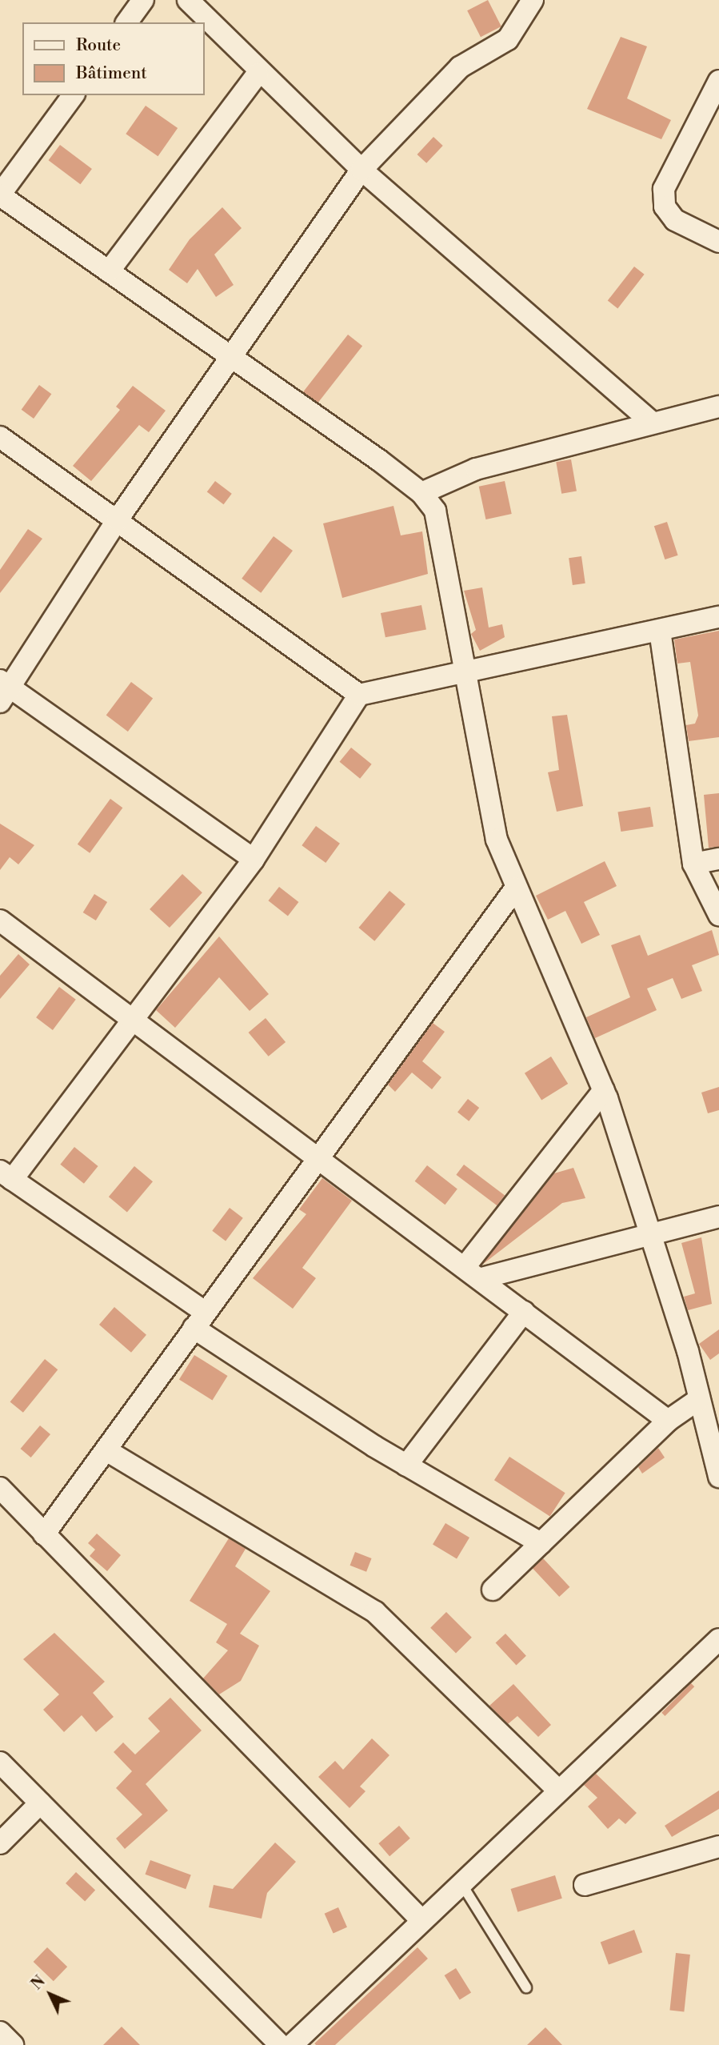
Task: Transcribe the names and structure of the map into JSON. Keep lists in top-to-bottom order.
{
  "legend": ["Route", "Bâtiment"],
  "north": "top left"
}
